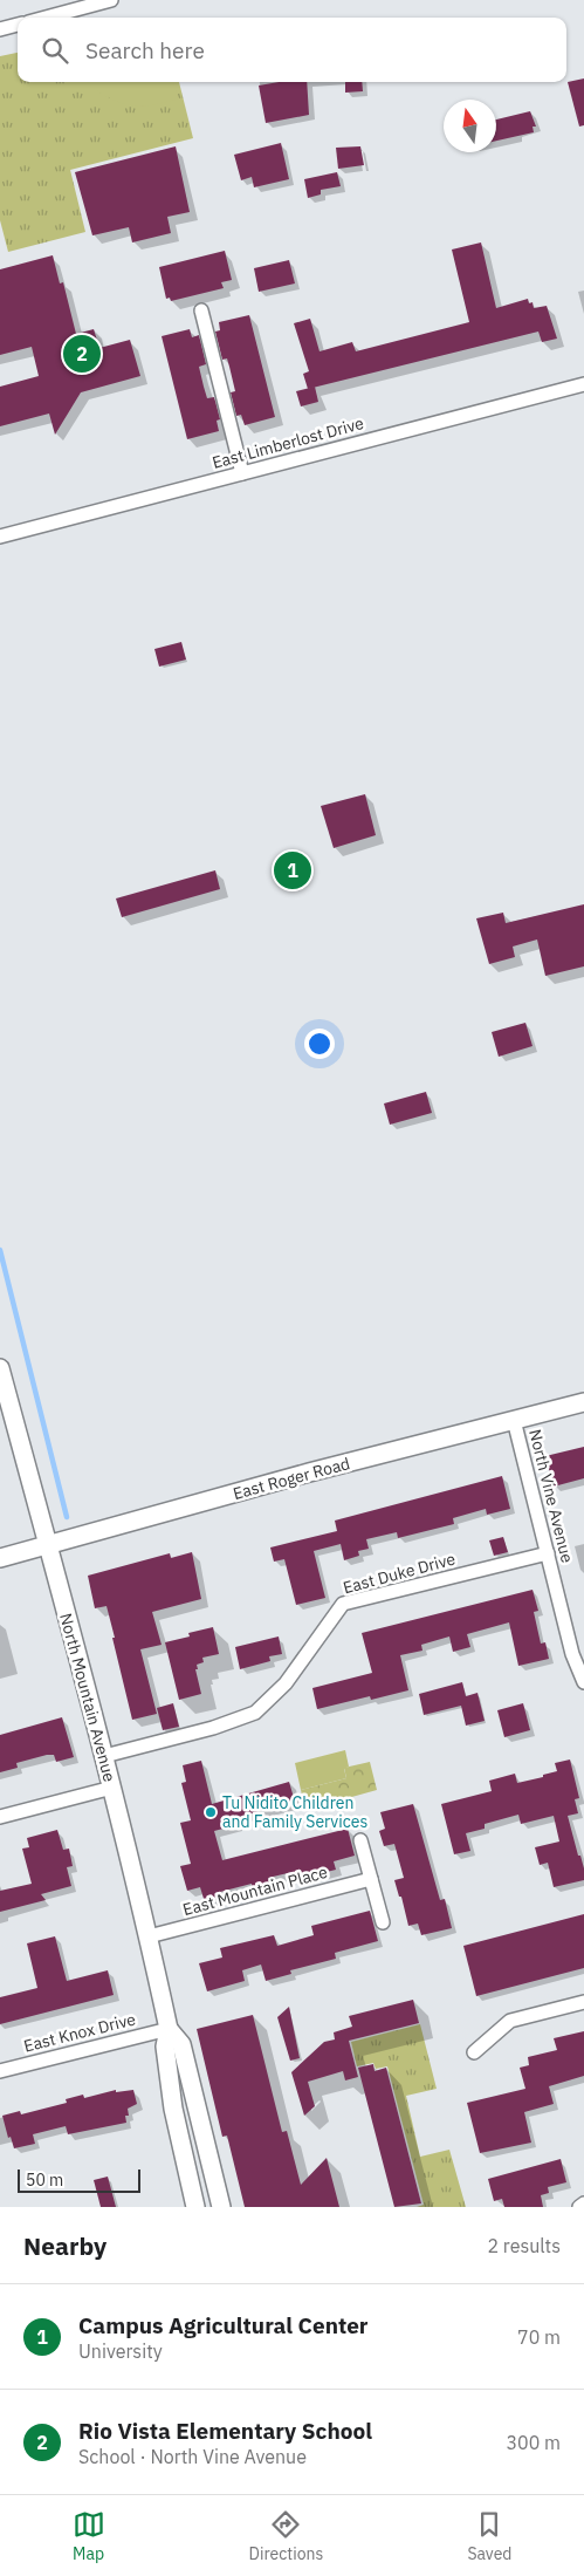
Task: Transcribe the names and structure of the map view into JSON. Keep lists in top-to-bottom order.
{
  "streets": {
    "street": [
      "East Limberlost Drive",
      "East Roger Road",
      "North Vine Avenue",
      "East Duke Drive",
      "North Mountain Avenue",
      "East Mountain Place",
      "East Knox Drive"
    ]
  },
  "crossings": [
    ["East Roger Road", "North Vine Avenue"],
    ["East Roger Road", "North Mountain Avenue"],
    ["North Vine Avenue", "East Duke Drive"],
    ["East Duke Drive", "North Mountain Avenue"],
    ["North Mountain Avenue", "East Mountain Place"],
    ["North Mountain Avenue", "East Knox Drive"]
  ],
  "places": ["Tu Nidito Children and Family Services"],
  "scale_bar": "50 m",
  "north": "top",
  "page": {
    "search": "Search here",
    "pins": ["2", "1"],
    "scale": "50 m",
    "heading": ["Nearby", "2 results"],
    "list": [
      {
        "mark": "1",
        "name": "Campus Agricultural Center",
        "note": "University",
        "value": "70 m"
      },
      {
        "mark": "2",
        "name": "Rio Vista Elementary School",
        "note": "School · North Vine Avenue",
        "value": "300 m"
      }
    ],
    "nav": ["Map", "Directions", "Saved"]
  }
}
